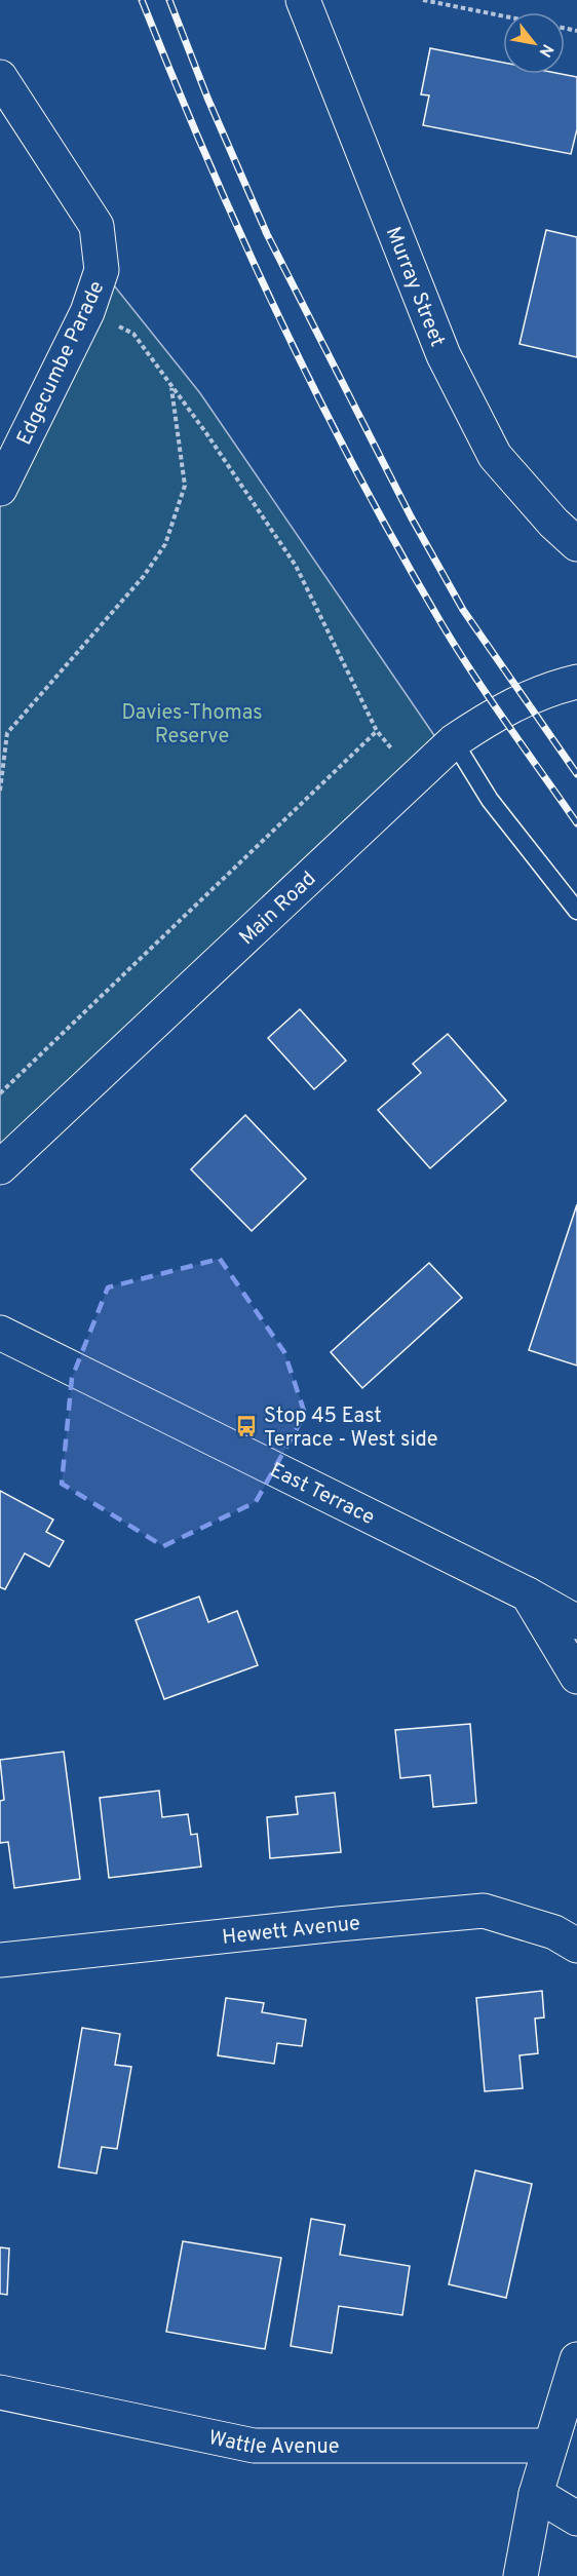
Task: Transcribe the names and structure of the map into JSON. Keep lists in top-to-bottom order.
{
  "streets": {
    "street": [
      "Murray Street",
      "Edgecumbe Parade",
      "Main Road",
      "East Terrace",
      "Hewett Avenue",
      "Wattle Avenue"
    ]
  },
  "parks": ["Davies-Thomas Reserve"],
  "places": {
    "bus stop": ["Stop 45 East Terrace - West side"]
  },
  "north": "bottom right"
}
